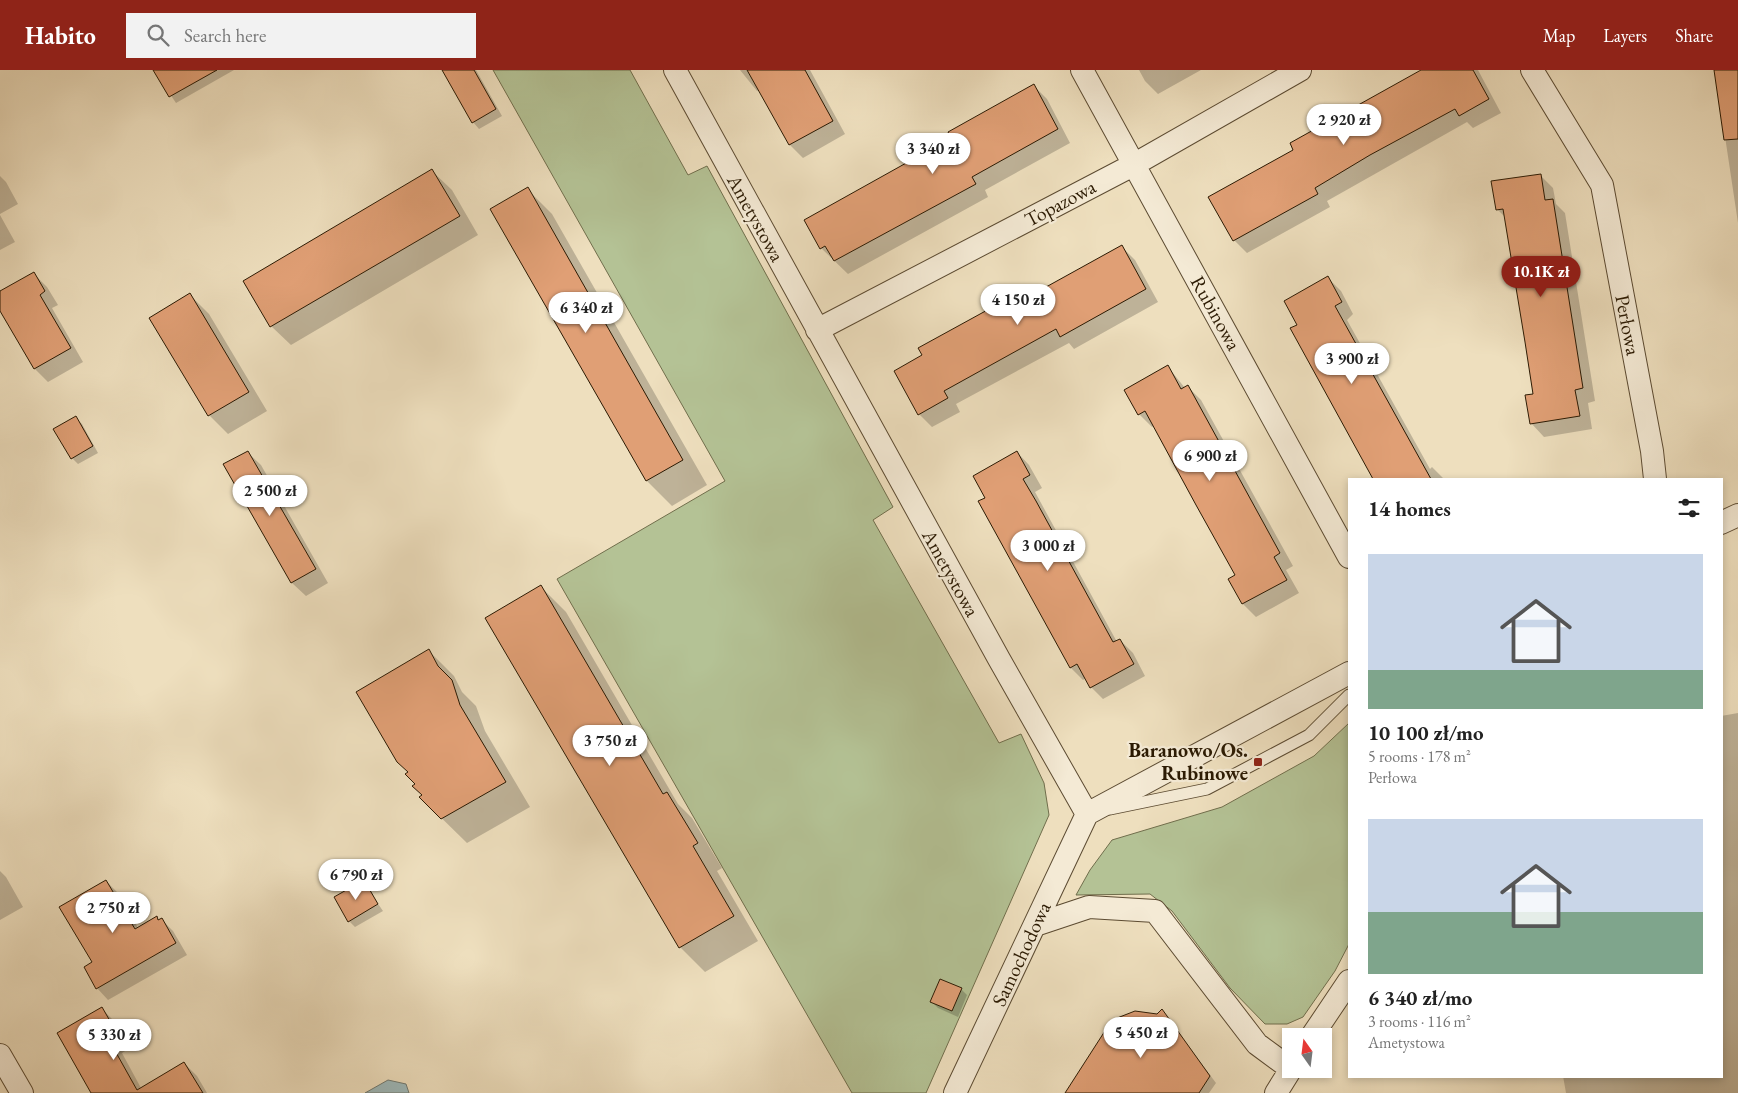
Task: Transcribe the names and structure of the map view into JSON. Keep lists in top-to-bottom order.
{
  "streets": {
    "street": [
      "Topazowa",
      "Ametystowa",
      "Rubinowa",
      "Perłowa",
      "Samochodowa"
    ]
  },
  "crossings": [
    ["Topazowa", "Ametystowa"],
    ["Topazowa", "Rubinowa"],
    ["Ametystowa", "Samochodowa"]
  ],
  "places": {
    "transit": ["Baranowo/Os. Rubinowe"]
  },
  "north": "top",
  "page": {
    "header": "Habito",
    "search": "Search here",
    "nav": ["Map", "Layers", "Share"],
    "price": [
      "2 920 zł",
      "3 340 zł",
      "10.1K zł",
      "4 150 zł",
      "6 340 zł",
      "3 900 zł",
      "6 900 zł",
      "2 500 zł",
      "3 000 zł",
      "3 750 zł",
      "6 790 zł",
      "2 750 zł",
      "5 450 zł",
      "5 330 zł"
    ],
    "heading": "14 homes",
    "list": [
      {
        "name": "10 100 zł/mo",
        "note": "5 rooms · 178 m² · Perłowa"
      },
      {
        "name": "6 340 zł/mo",
        "note": "3 rooms · 116 m² · Ametystowa"
      }
    ]
  }
}
